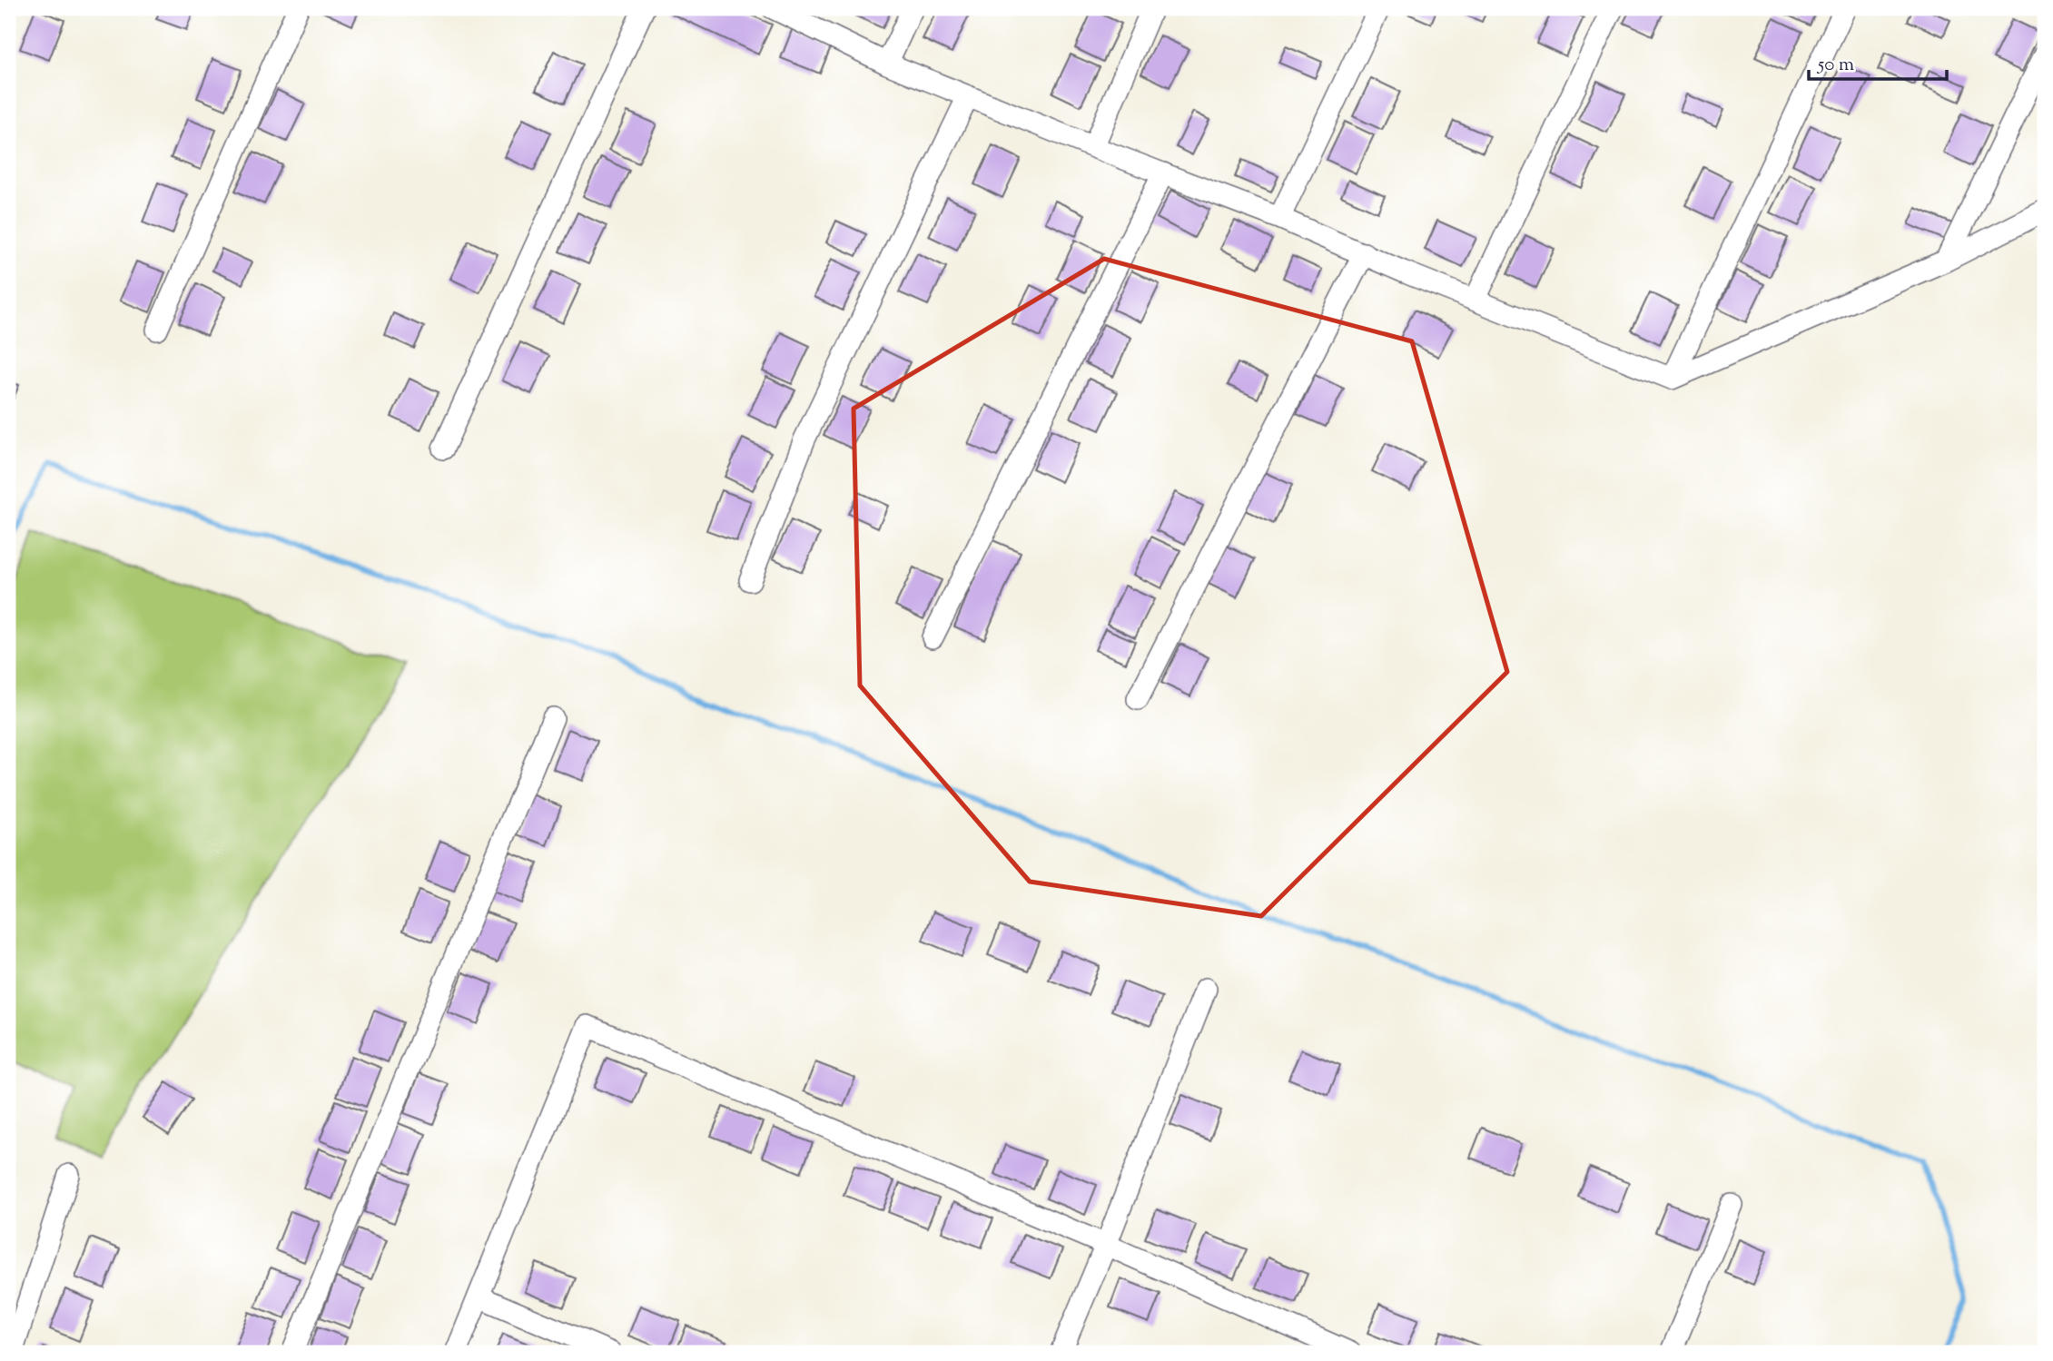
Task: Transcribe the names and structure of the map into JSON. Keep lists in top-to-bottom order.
{
  "scale_bar": "50 m"
}
